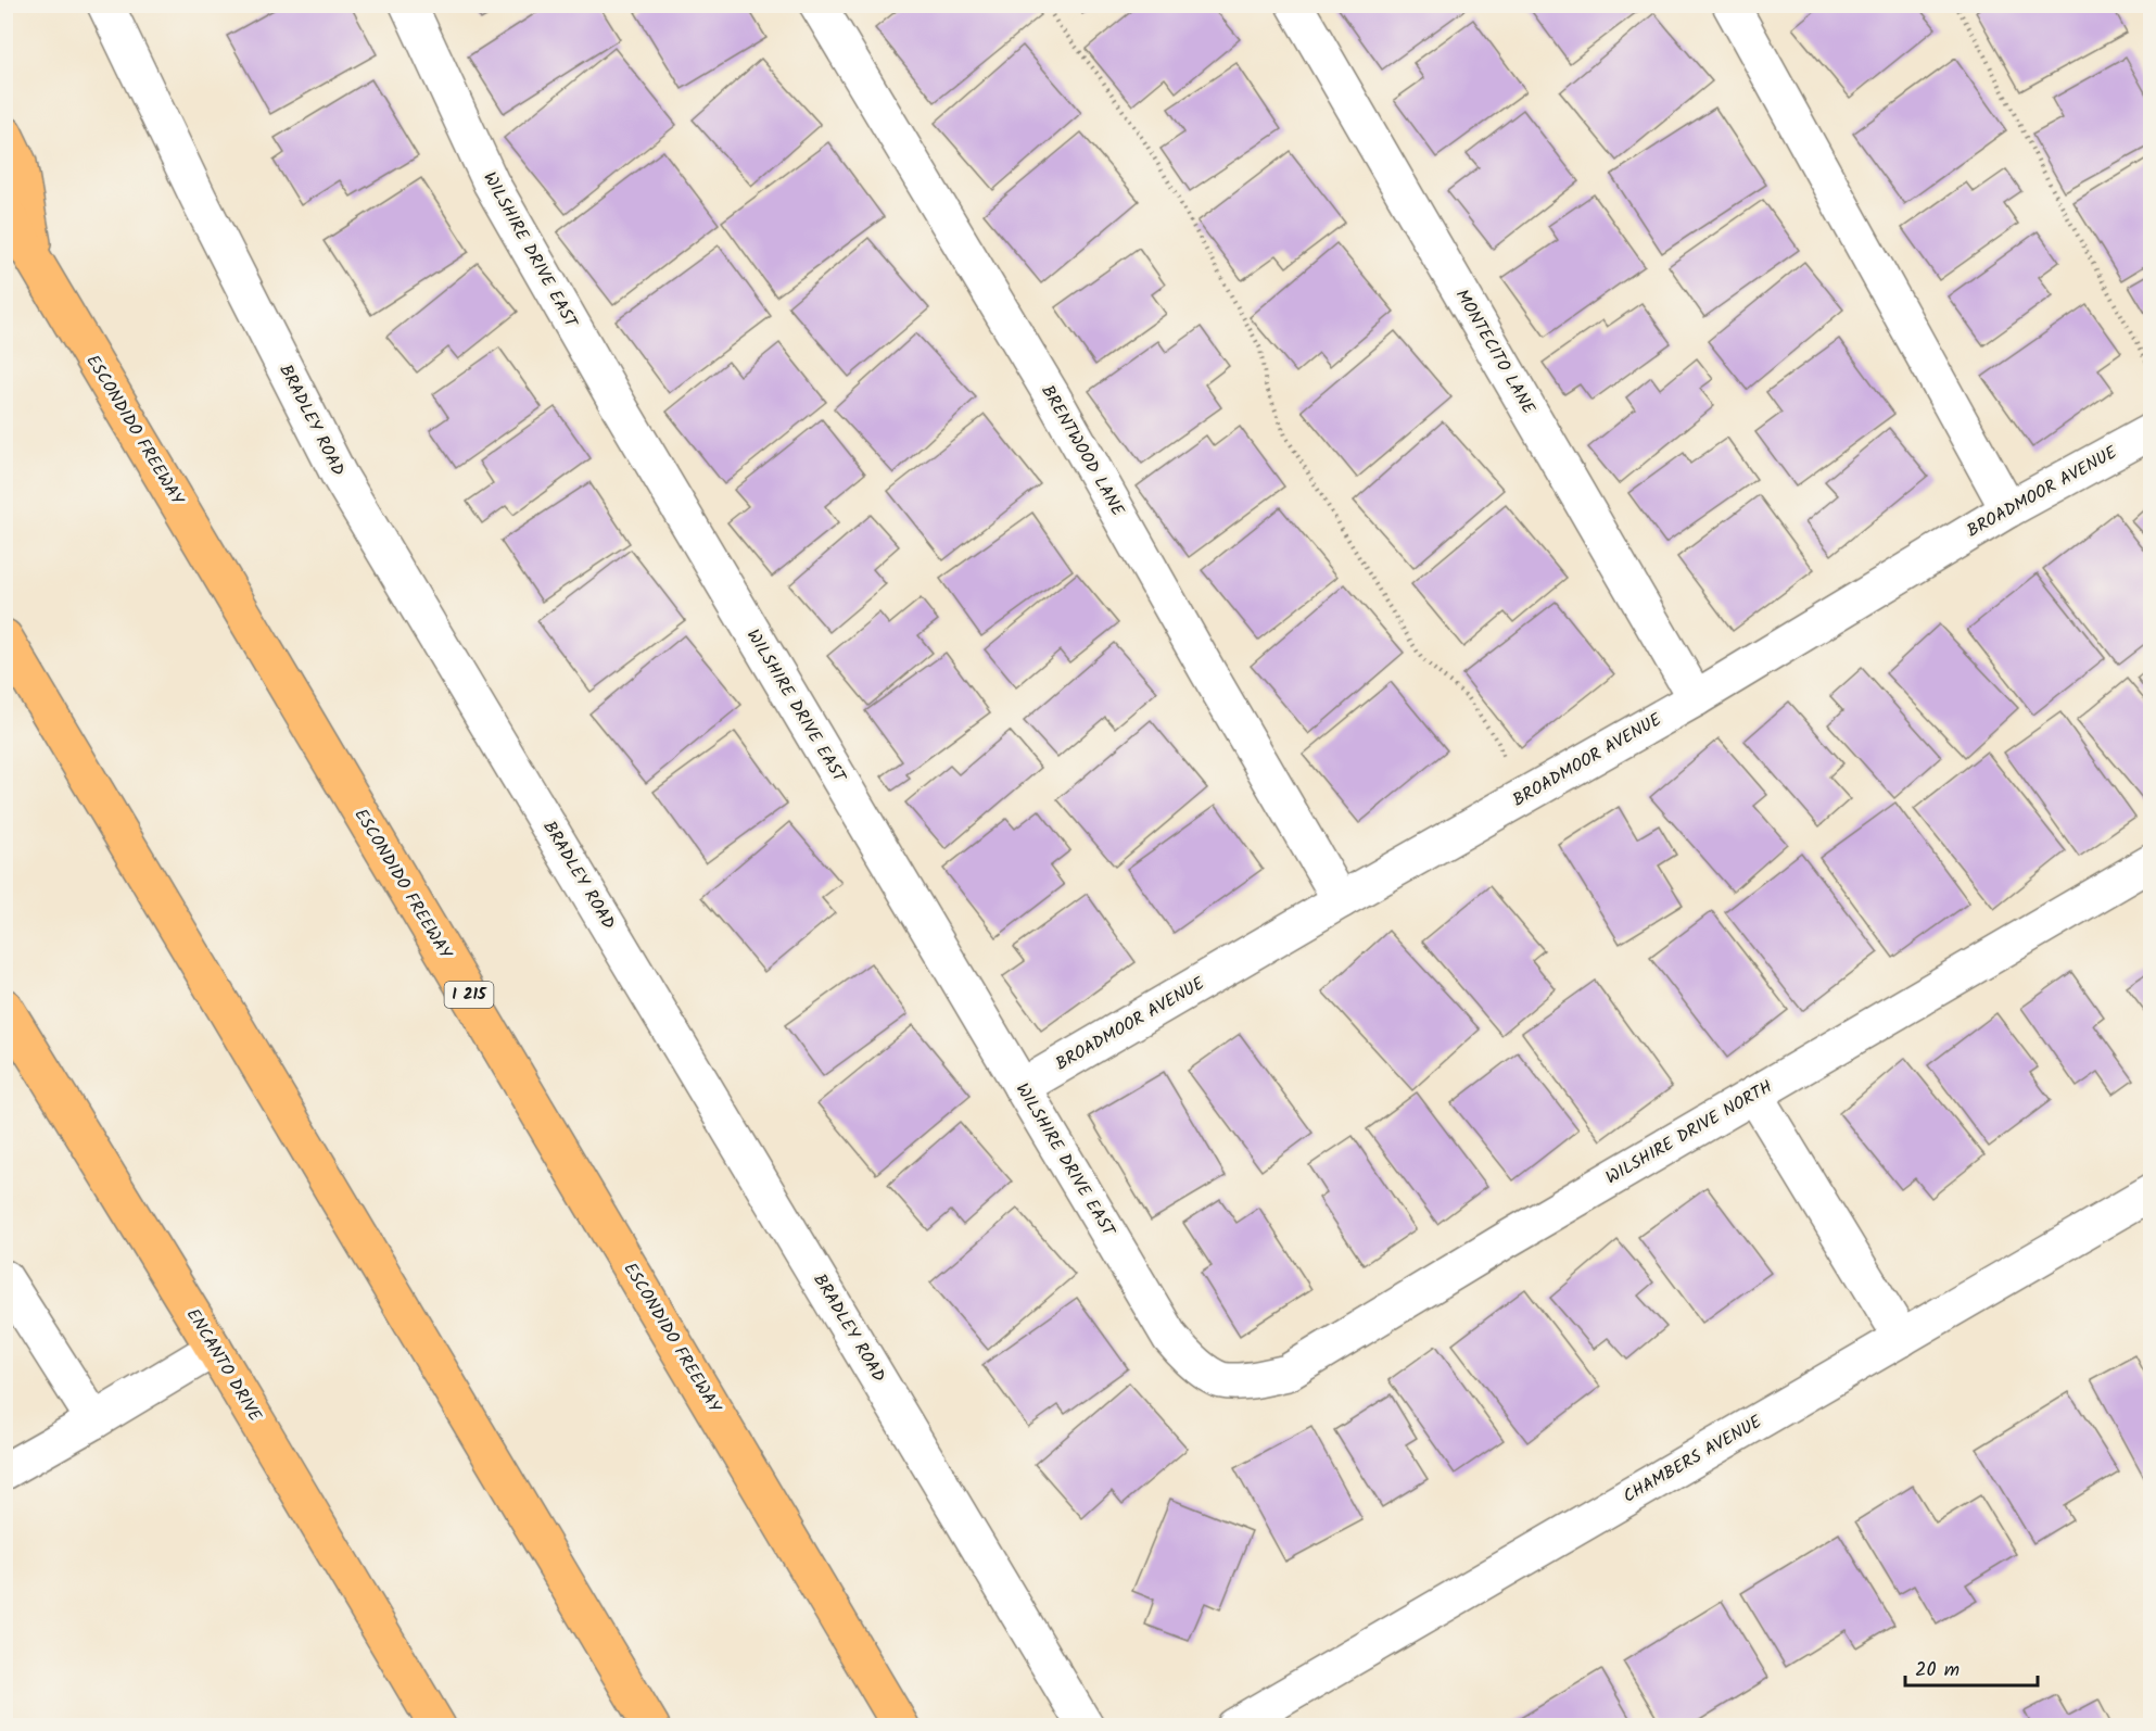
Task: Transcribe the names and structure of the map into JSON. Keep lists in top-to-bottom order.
{
  "streets": {
    "main road": ["ESCONDIDO FREEWAY", "I 215", "ENCANTO DRIVE"],
    "street": [
      "WILSHIRE DRIVE EAST",
      "MONTECITO LANE",
      "BRADLEY ROAD",
      "BRENTWOOD LANE",
      "BROADMOOR AVENUE",
      "WILSHIRE DRIVE NORTH",
      "CHAMBERS AVENUE"
    ]
  },
  "crossings": [
    ["WILSHIRE DRIVE EAST", "BROADMOOR AVENUE"],
    ["WILSHIRE DRIVE EAST", "WILSHIRE DRIVE NORTH"],
    ["MONTECITO LANE", "BROADMOOR AVENUE"],
    ["BRENTWOOD LANE", "BROADMOOR AVENUE"]
  ],
  "scale_bar": "20 m"
}
